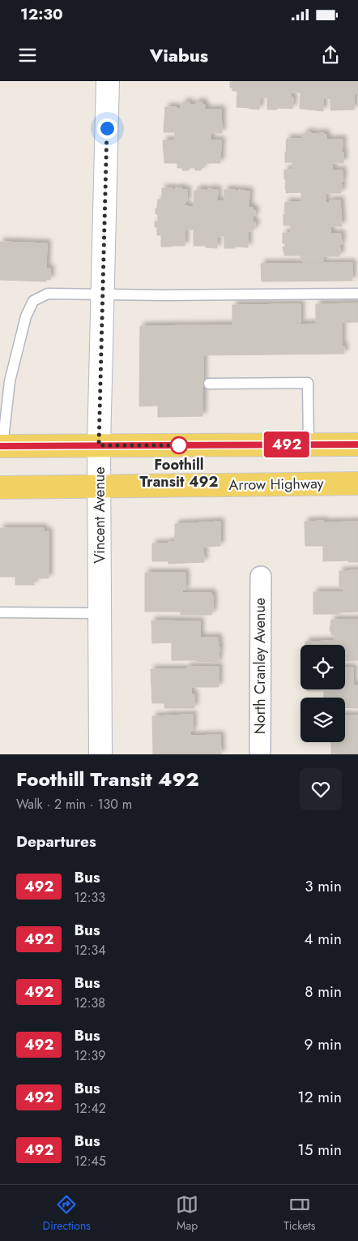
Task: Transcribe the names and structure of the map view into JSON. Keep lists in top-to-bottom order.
{
  "streets": {
    "main road": ["Arrow Highway"],
    "street": ["Vincent Avenue", "North Cranley Avenue"]
  },
  "crossings": [
    ["Arrow Highway", "Vincent Avenue"]
  ],
  "places": ["Foothill Transit 492"],
  "lines": ["bus line 492"],
  "page": {
    "status": "12:30",
    "header": "Viabus",
    "on_map": "492",
    "heading": [
      ["Foothill Transit 492", "Walk · 2 min · 130 m"],
      "Departures"
    ],
    "list": [
      {
        "mark": "492",
        "name": "Bus",
        "note": "12:33",
        "value": "3 min"
      },
      {
        "mark": "492",
        "name": "Bus",
        "note": "12:34",
        "value": "4 min"
      },
      {
        "mark": "492",
        "name": "Bus",
        "note": "12:38",
        "value": "8 min"
      },
      {
        "mark": "492",
        "name": "Bus",
        "note": "12:39",
        "value": "9 min"
      },
      {
        "mark": "492",
        "name": "Bus",
        "note": "12:42",
        "value": "12 min"
      },
      {
        "mark": "492",
        "name": "Bus",
        "note": "12:45",
        "value": "15 min"
      }
    ],
    "tabs": ["Directions", "Map", "Tickets"]
  }
}
